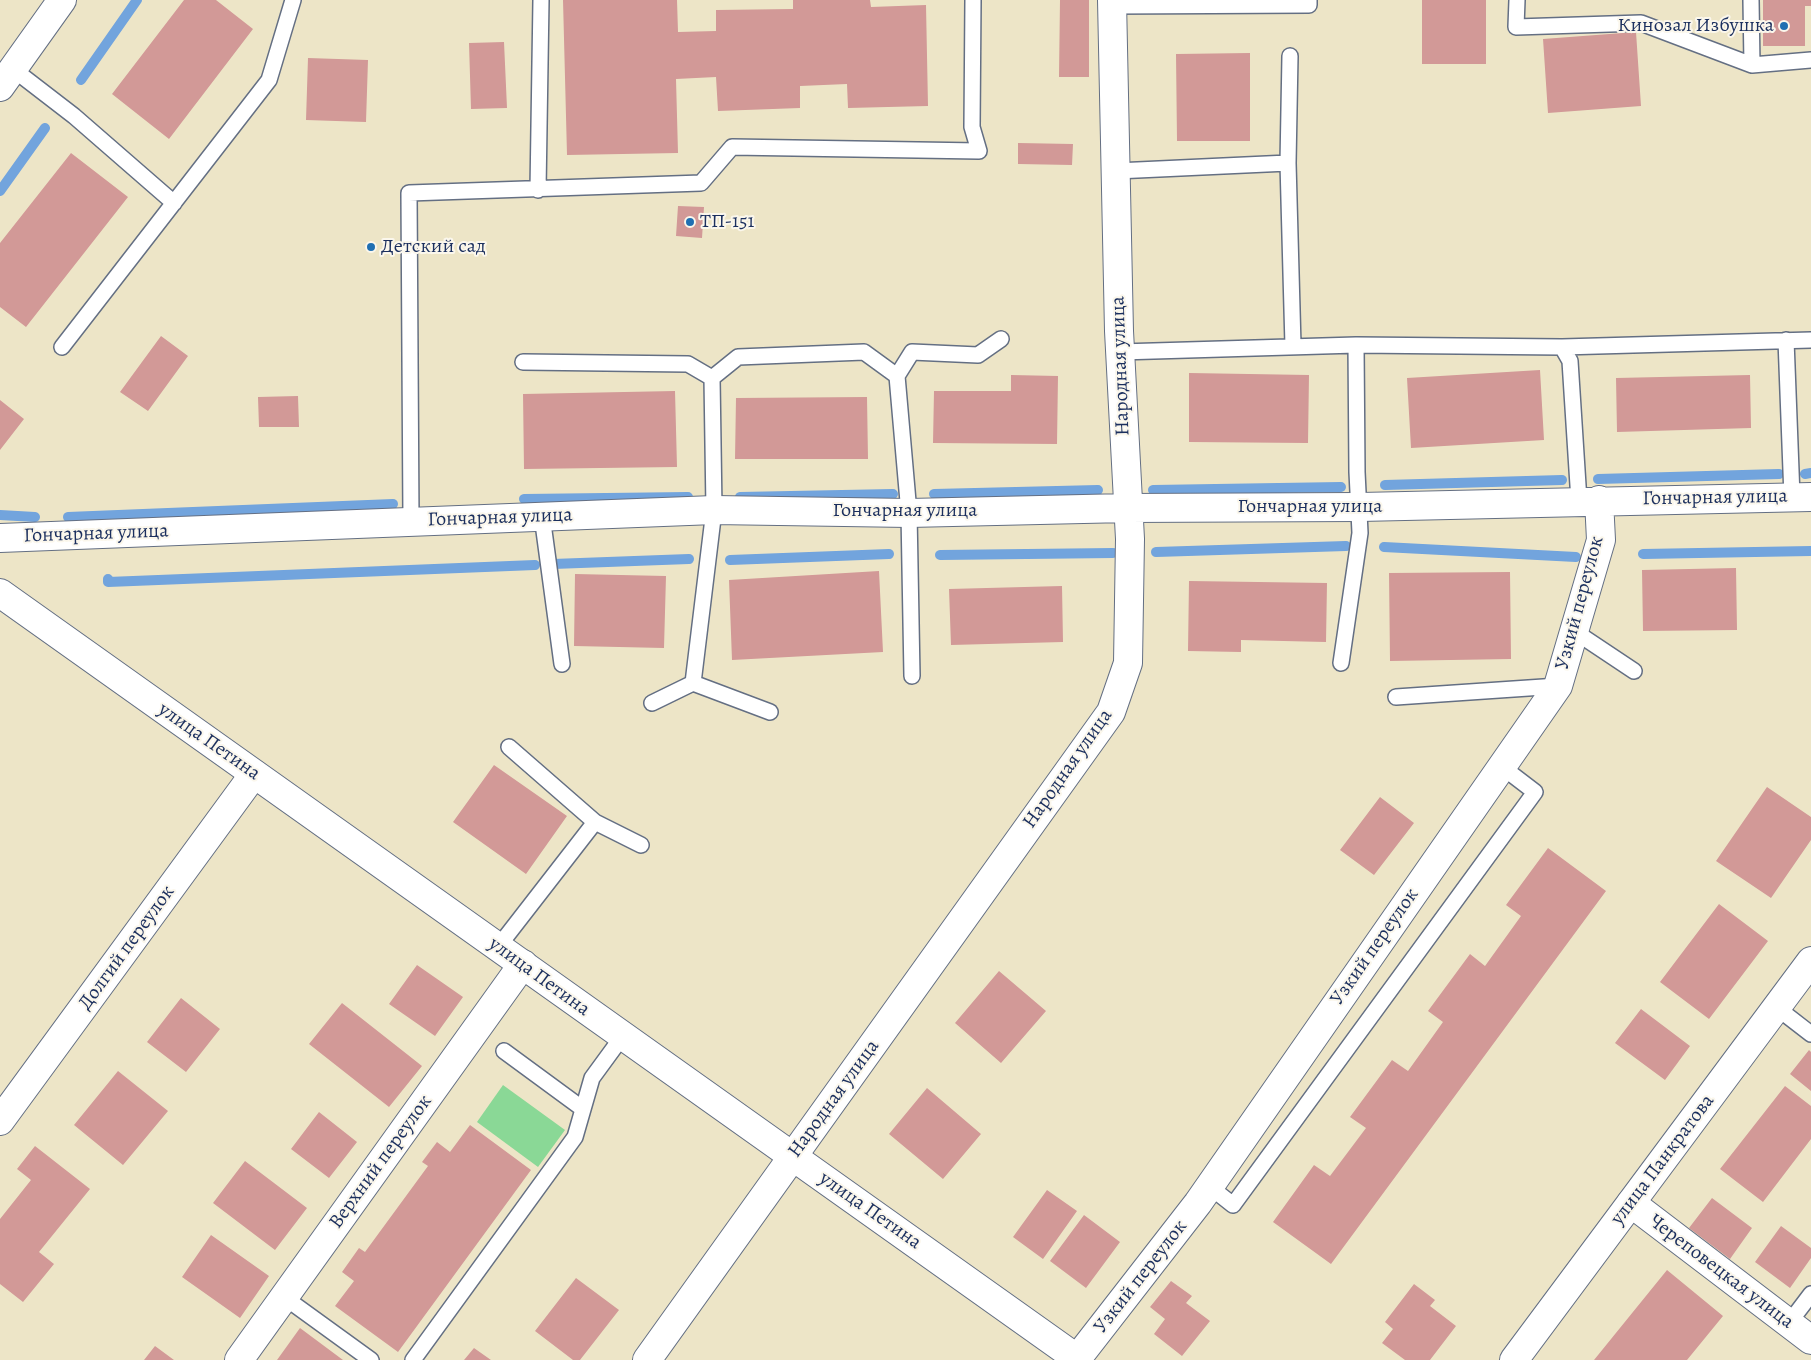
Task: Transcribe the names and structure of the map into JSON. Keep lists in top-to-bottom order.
{
  "streets": {
    "street": [
      "Народная улица",
      "Гончарная улица",
      "Узкий переулок",
      "улица Петина",
      "Долгий переулок",
      "улица Панкратова",
      "Верхний переулок",
      "Череповецкая улица"
    ]
  },
  "crossings": [
    ["Народная улица", "Гончарная улица"],
    ["Народная улица", "улица Петина"],
    ["Гончарная улица", "Узкий переулок"],
    ["Узкий переулок", "улица Петина"],
    ["улица Петина", "Долгий переулок"],
    ["улица Петина", "Верхний переулок"],
    ["улица Панкратова", "Череповецкая улица"]
  ],
  "places": ["Кинозал Избушка", "ТП-151", "Детский сад"]
}
